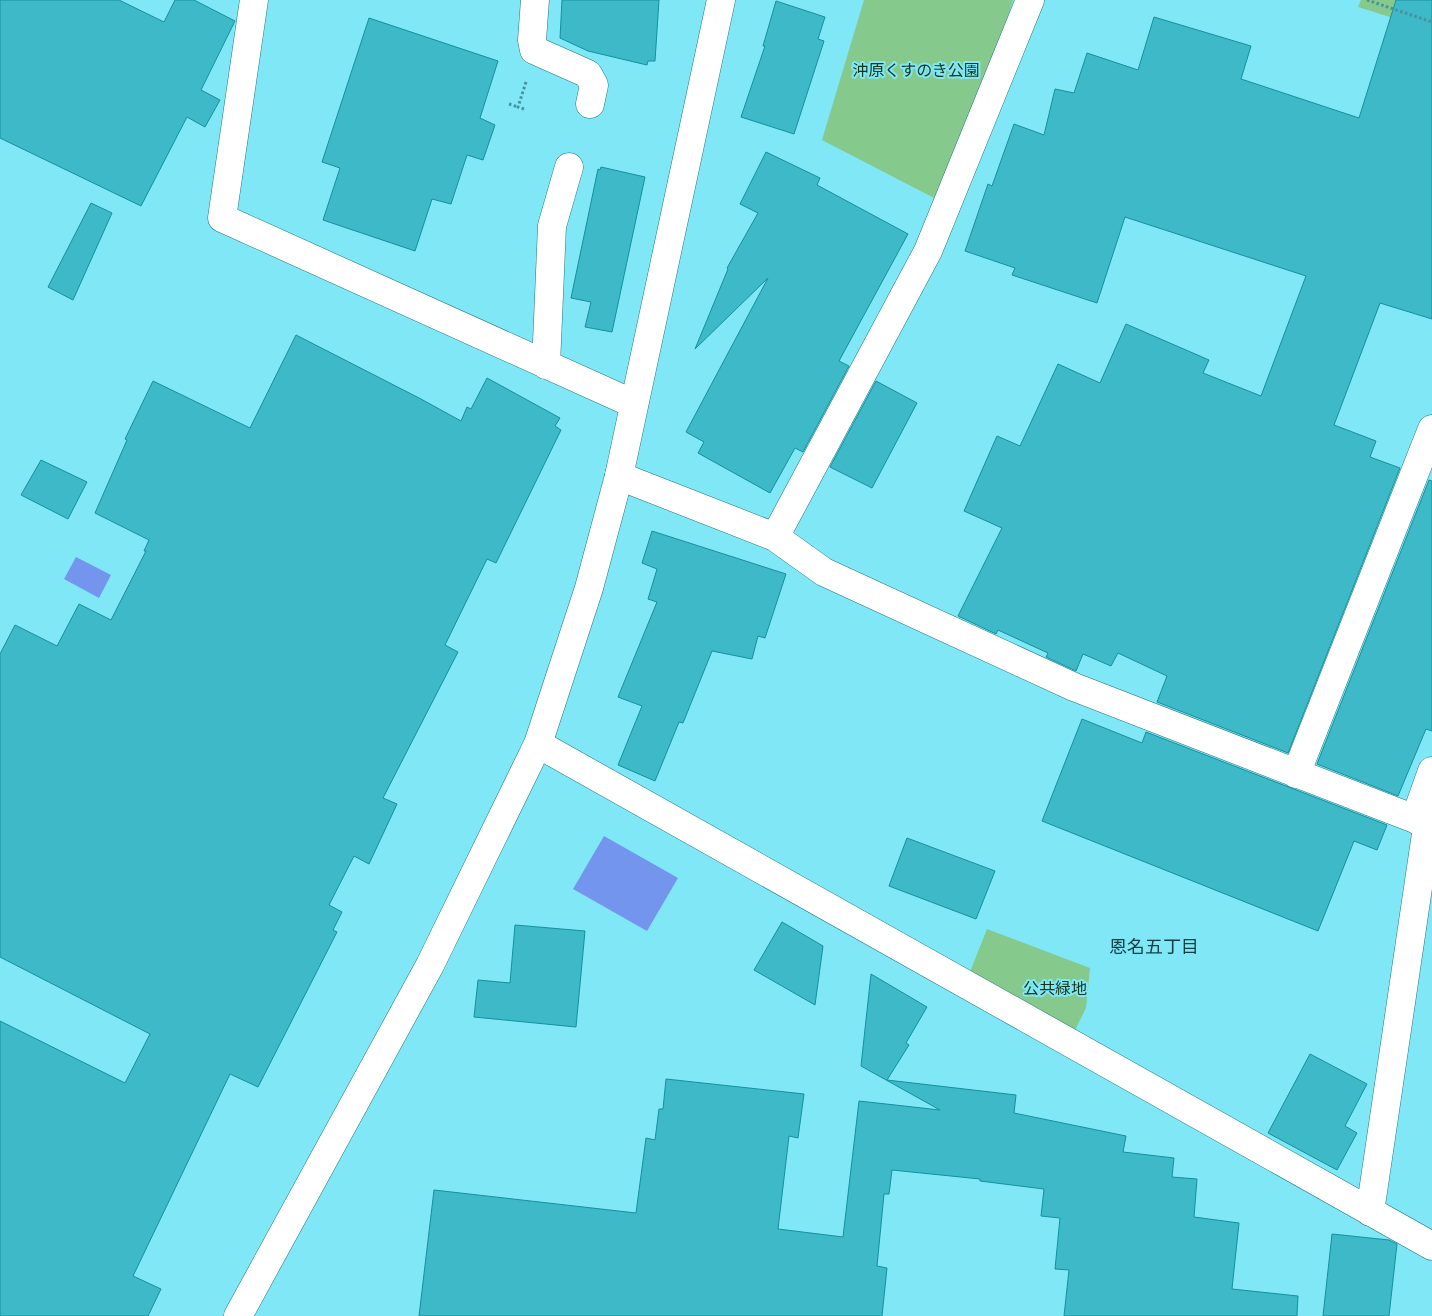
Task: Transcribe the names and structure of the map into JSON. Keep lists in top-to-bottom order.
{
  "districts": ["恩名五丁目"],
  "parks": ["沖原くすのき公園", "公共緑地"]
}
